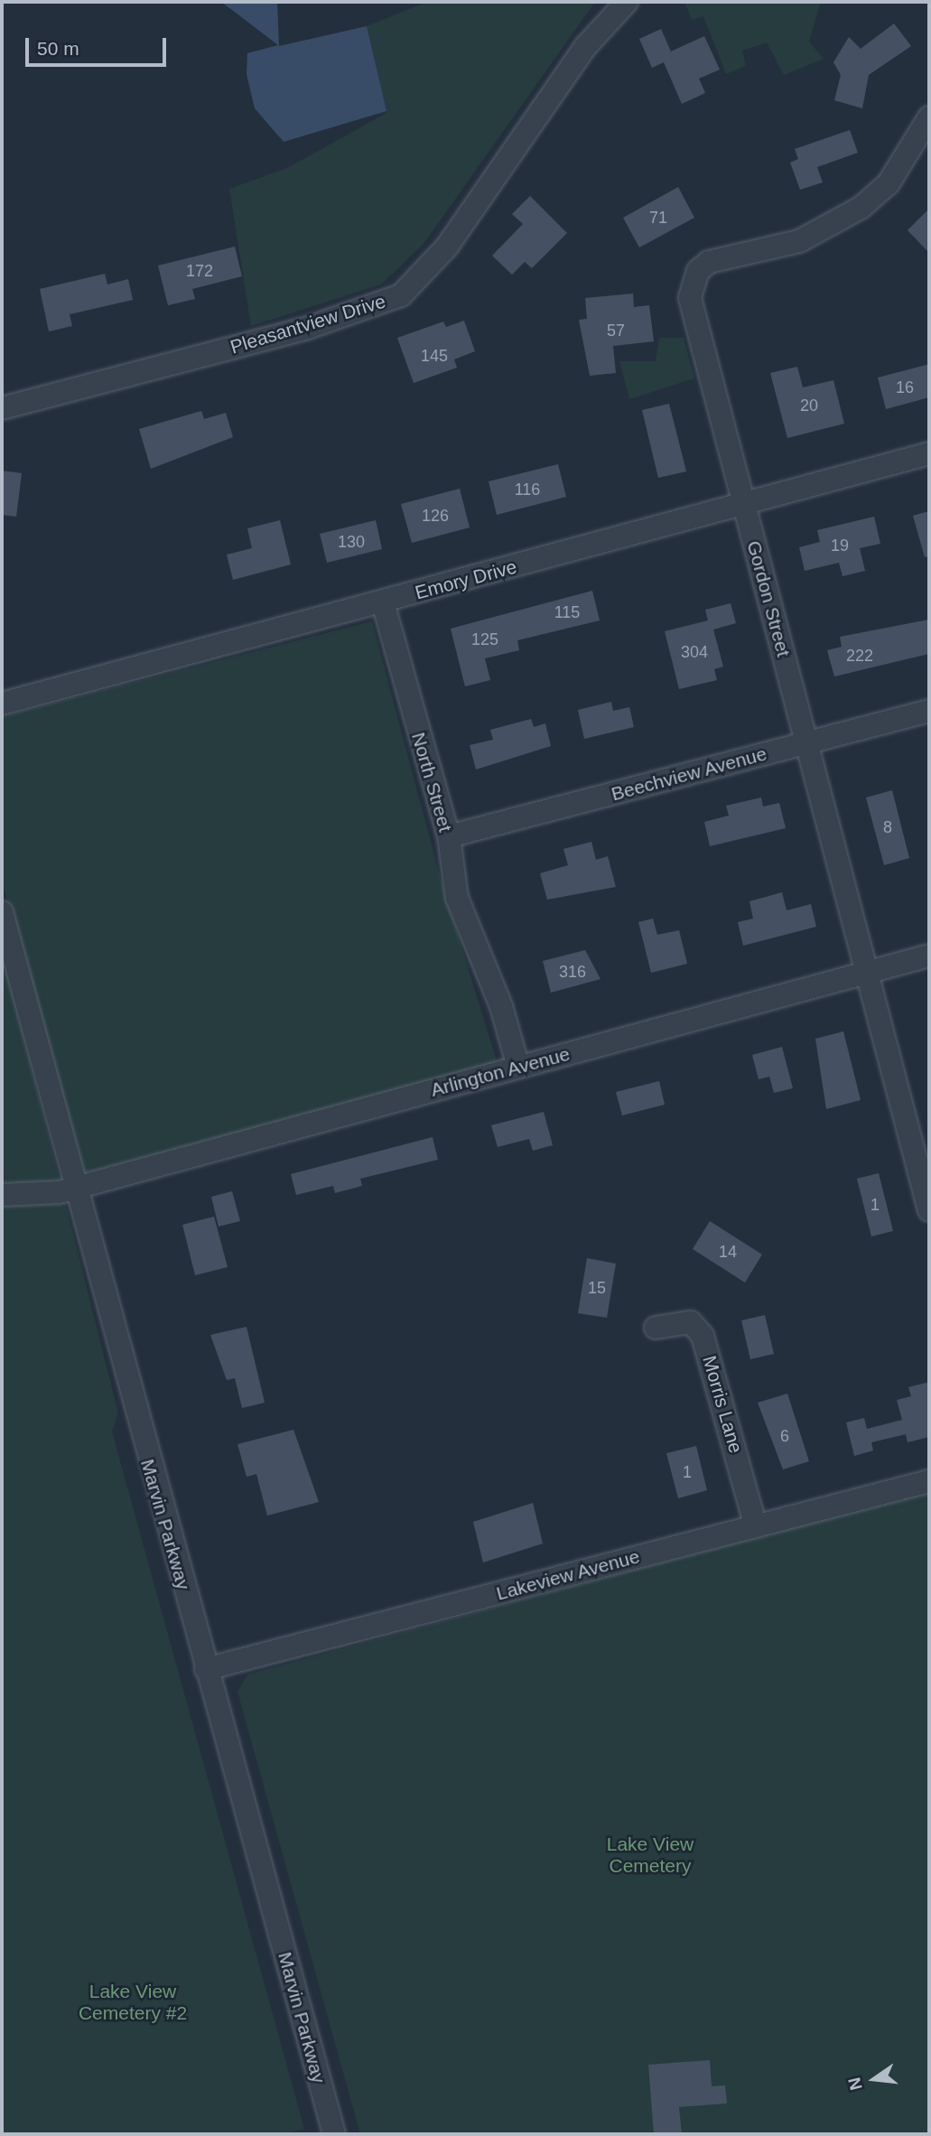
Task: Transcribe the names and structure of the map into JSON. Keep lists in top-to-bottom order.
{
  "streets": {
    "street": [
      "Pleasantview Drive",
      "Emory Drive",
      "Gordon Street",
      "Beechview Avenue",
      "North Street",
      "Arlington Avenue",
      "Morris Lane",
      "Marvin Parkway",
      "Lakeview Avenue"
    ]
  },
  "crossings": [
    ["Emory Drive", "Gordon Street"],
    ["Emory Drive", "North Street"],
    ["Gordon Street", "Beechview Avenue"],
    ["Gordon Street", "Arlington Avenue"],
    ["Beechview Avenue", "North Street"],
    ["North Street", "Arlington Avenue"],
    ["Arlington Avenue", "Marvin Parkway"],
    ["Morris Lane", "Lakeview Avenue"],
    ["Marvin Parkway", "Lakeview Avenue"]
  ],
  "parks": ["Lake View Cemetery", "Lake View Cemetery #2"],
  "house_numbers": [
    "71",
    "172",
    "57",
    "145",
    "16",
    "20",
    "116",
    "126",
    "130",
    "19",
    "115",
    "125",
    "304",
    "222",
    "8",
    "316",
    "1",
    "14",
    "15",
    "6",
    "1"
  ],
  "scale_bar": "50 m",
  "north": "left"
}
